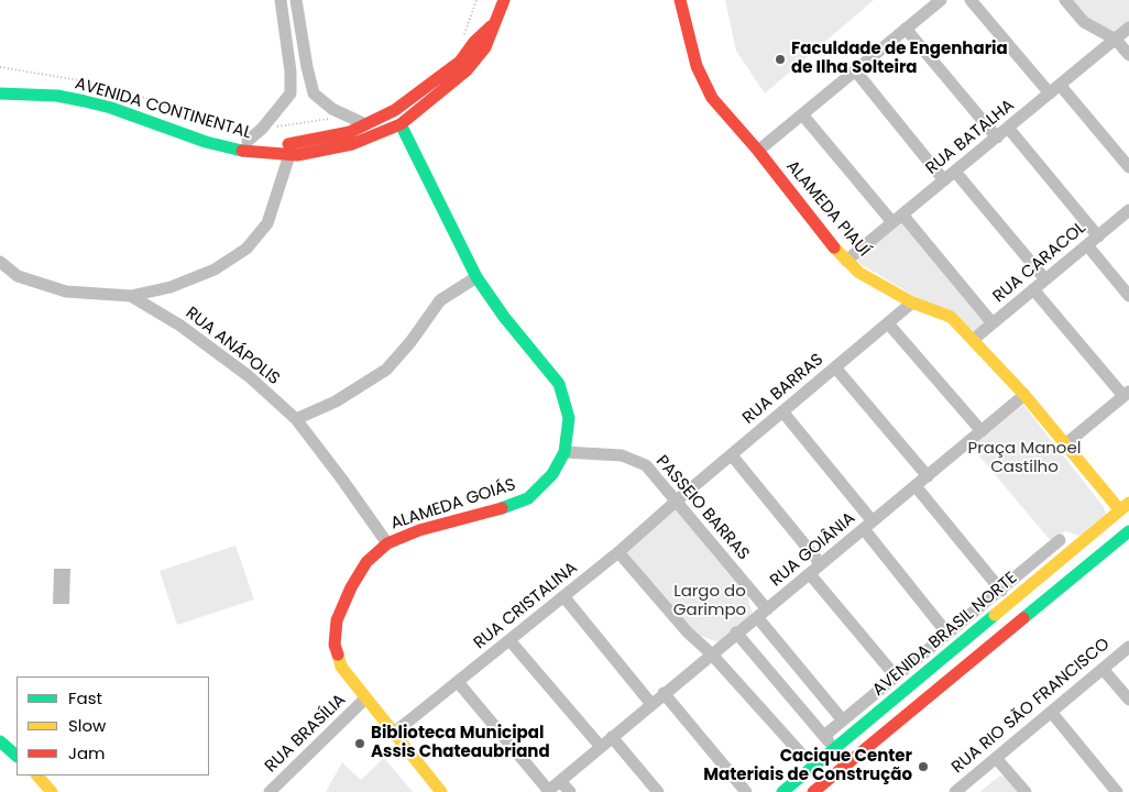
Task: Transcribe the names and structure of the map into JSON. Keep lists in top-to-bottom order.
{
  "streets": {
    "street": [
      "AVENIDA CONTINENTAL",
      "RUA BATALHA",
      "ALAMEDA PIAUÍ",
      "RUA CARACOL",
      "RUA ANÁPOLIS",
      "RUA BARRAS",
      "ALAMEDA GOIÁS",
      "PASSEIO BARRAS",
      "RUA GOIÂNIA",
      "RUA CRISTALINA",
      "AVENIDA BRASIL NORTE",
      "RUA RIO SÃO FRANCISCO",
      "RUA BRASÍLIA"
    ]
  },
  "crossings": [
    ["AVENIDA CONTINENTAL", "ALAMEDA GOIÁS"],
    ["RUA BATALHA", "ALAMEDA PIAUÍ"],
    ["ALAMEDA PIAUÍ", "RUA CARACOL"],
    ["ALAMEDA PIAUÍ", "RUA BARRAS"],
    ["ALAMEDA PIAUÍ", "RUA GOIÂNIA"],
    ["ALAMEDA PIAUÍ", "AVENIDA BRASIL NORTE"],
    ["RUA ANÁPOLIS", "ALAMEDA GOIÁS"],
    ["RUA BARRAS", "PASSEIO BARRAS"],
    ["RUA BARRAS", "RUA CRISTALINA"],
    ["ALAMEDA GOIÁS", "PASSEIO BARRAS"],
    ["ALAMEDA GOIÁS", "RUA CRISTALINA"],
    ["ALAMEDA GOIÁS", "RUA BRASÍLIA"],
    ["PASSEIO BARRAS", "RUA GOIÂNIA"],
    ["PASSEIO BARRAS", "RUA CRISTALINA"]
  ],
  "parks": ["Praça Manoel Castilho", "Largo do Garimpo"],
  "places": ["Faculdade de Engenharia de Ilha Solteira", "Biblioteca Municipal Assis Chateaubriand", "Cacique Center Materiais de Construção"],
  "legend": ["Fast", "Slow", "Jam"]
}
